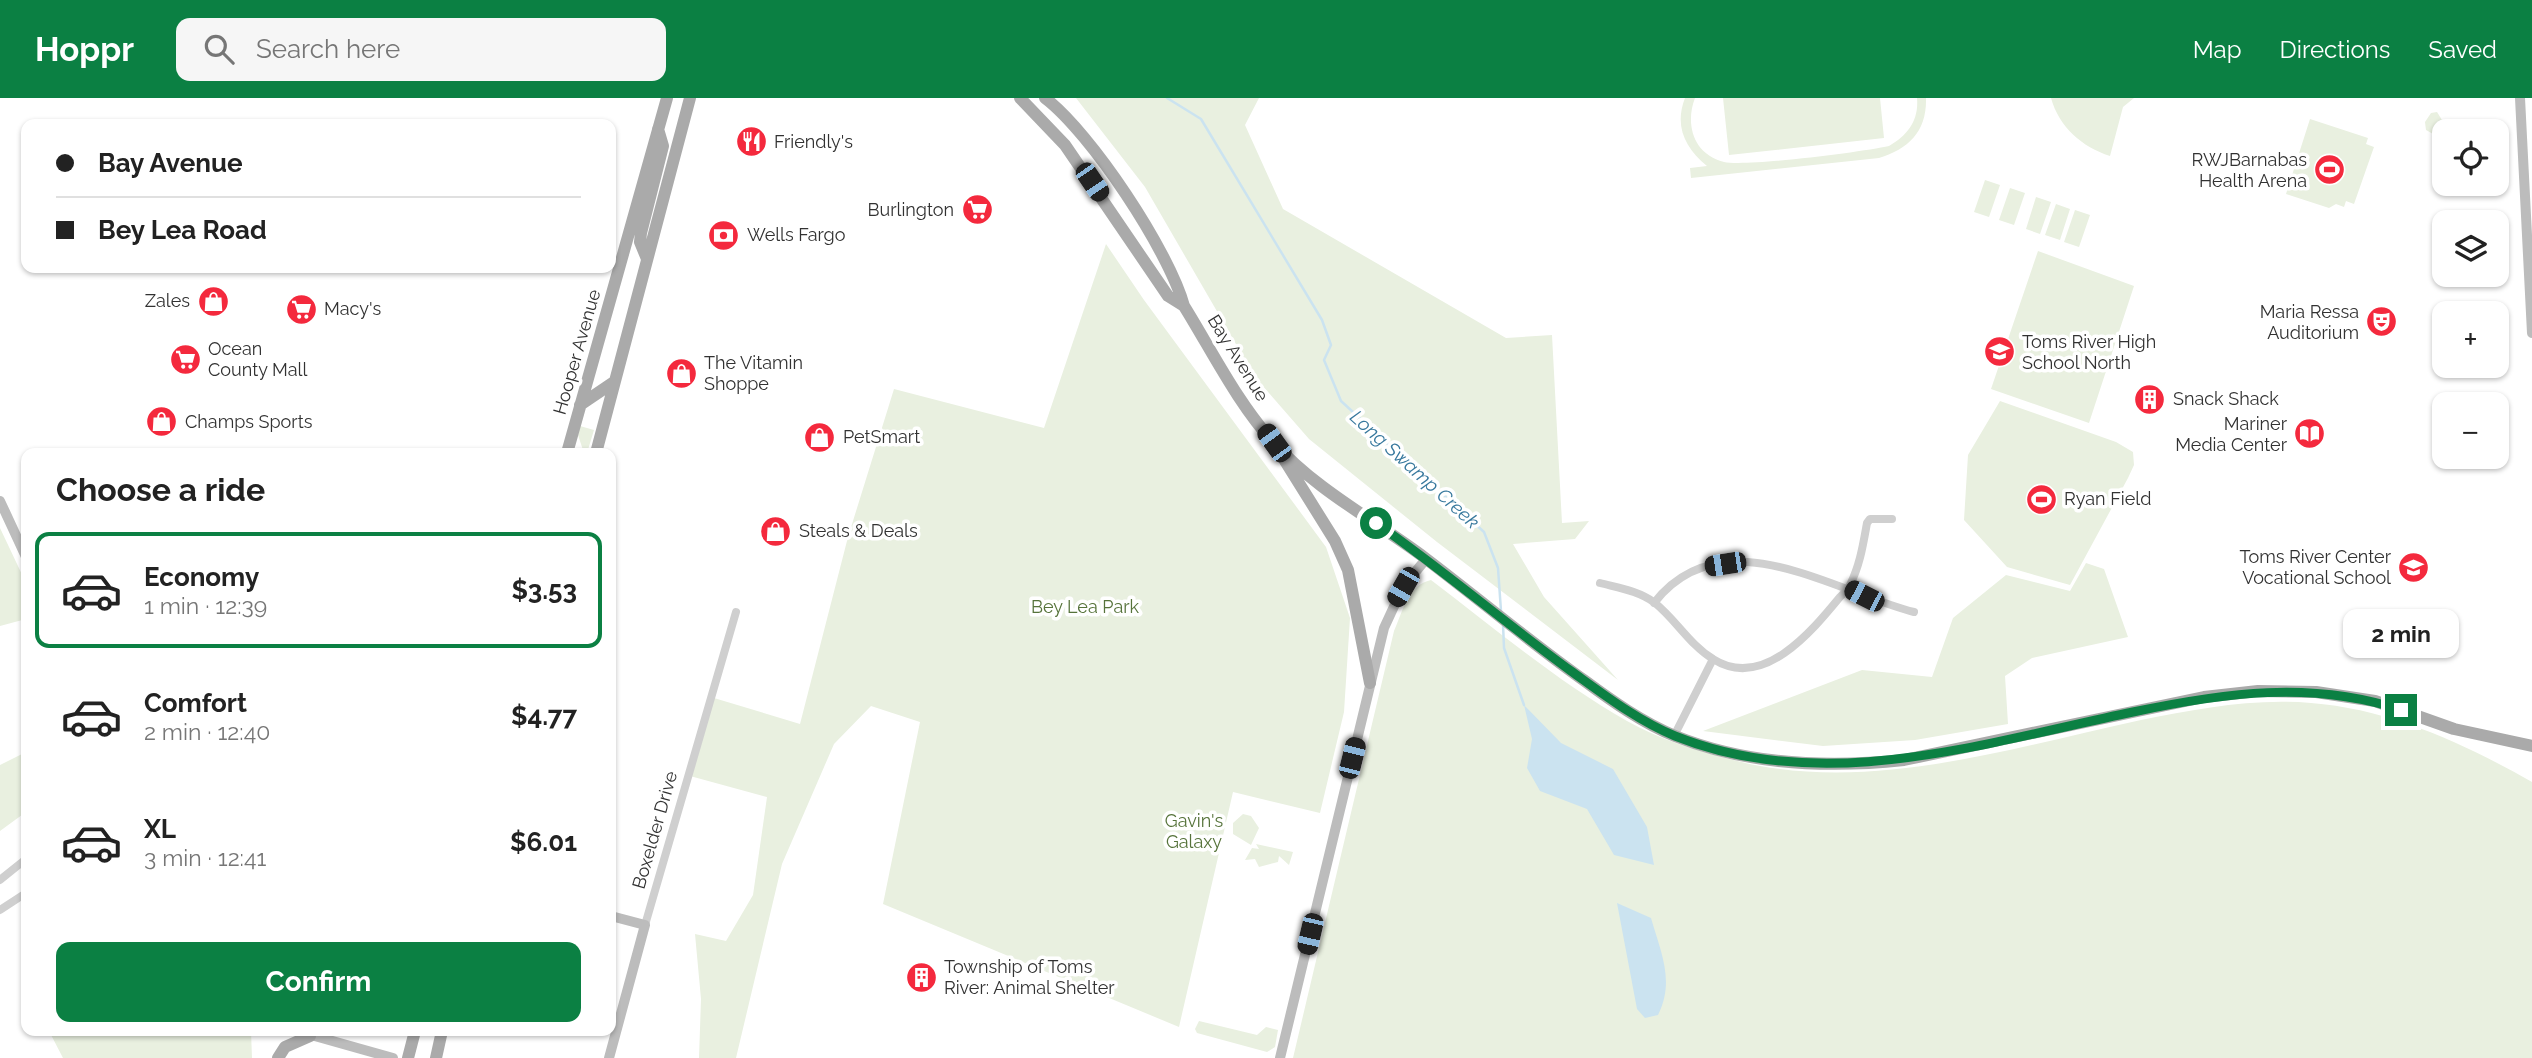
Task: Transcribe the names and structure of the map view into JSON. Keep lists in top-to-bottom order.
{
  "streets": {
    "main road": ["Hooper Avenue", "Bay Avenue"],
    "street": ["Boxelder Drive"]
  },
  "water": ["Long Swamp Creek"],
  "parks": ["Bey Lea Park", "Gavin's Galaxy"],
  "places": {
    "restaurant": ["Friendly's"],
    "sports": ["RWJBarnabas Health Arena", "Ryan Field"],
    "supermarket": ["Burlington", "Macy's", "Ocean County Mall"],
    "bank": ["Wells Fargo"],
    "shop": [
      "Zales",
      "The Vitamin Shoppe",
      "Champs Sports",
      "PetSmart",
      "Steals & Deals"
    ],
    "theatre": ["Maria Ressa Auditorium"],
    "school or university": ["Toms River High School North", "Toms River Center Vocational School"],
    "building": ["Snack Shack", "Township of Toms River: Animal Shelter"],
    "library": ["Mariner Media Center"]
  },
  "page": {
    "header": "Hoppr",
    "search": "Search here",
    "nav": ["Map", "Directions", "Saved"],
    "map_buttons": ["+", "−"],
    "banner": ["Bay Avenue", "Bey Lea Road"],
    "heading": "Choose a ride",
    "list": [
      {
        "name": "Economy",
        "note": "1 min · 12:39",
        "value": "$3.53"
      },
      {
        "name": "Comfort",
        "note": "2 min · 12:40",
        "value": "$4.77"
      },
      {
        "name": "XL",
        "note": "3 min · 12:41",
        "value": "$6.01"
      }
    ],
    "bubble": "2 min",
    "buttons": "Confirm"
  }
}
